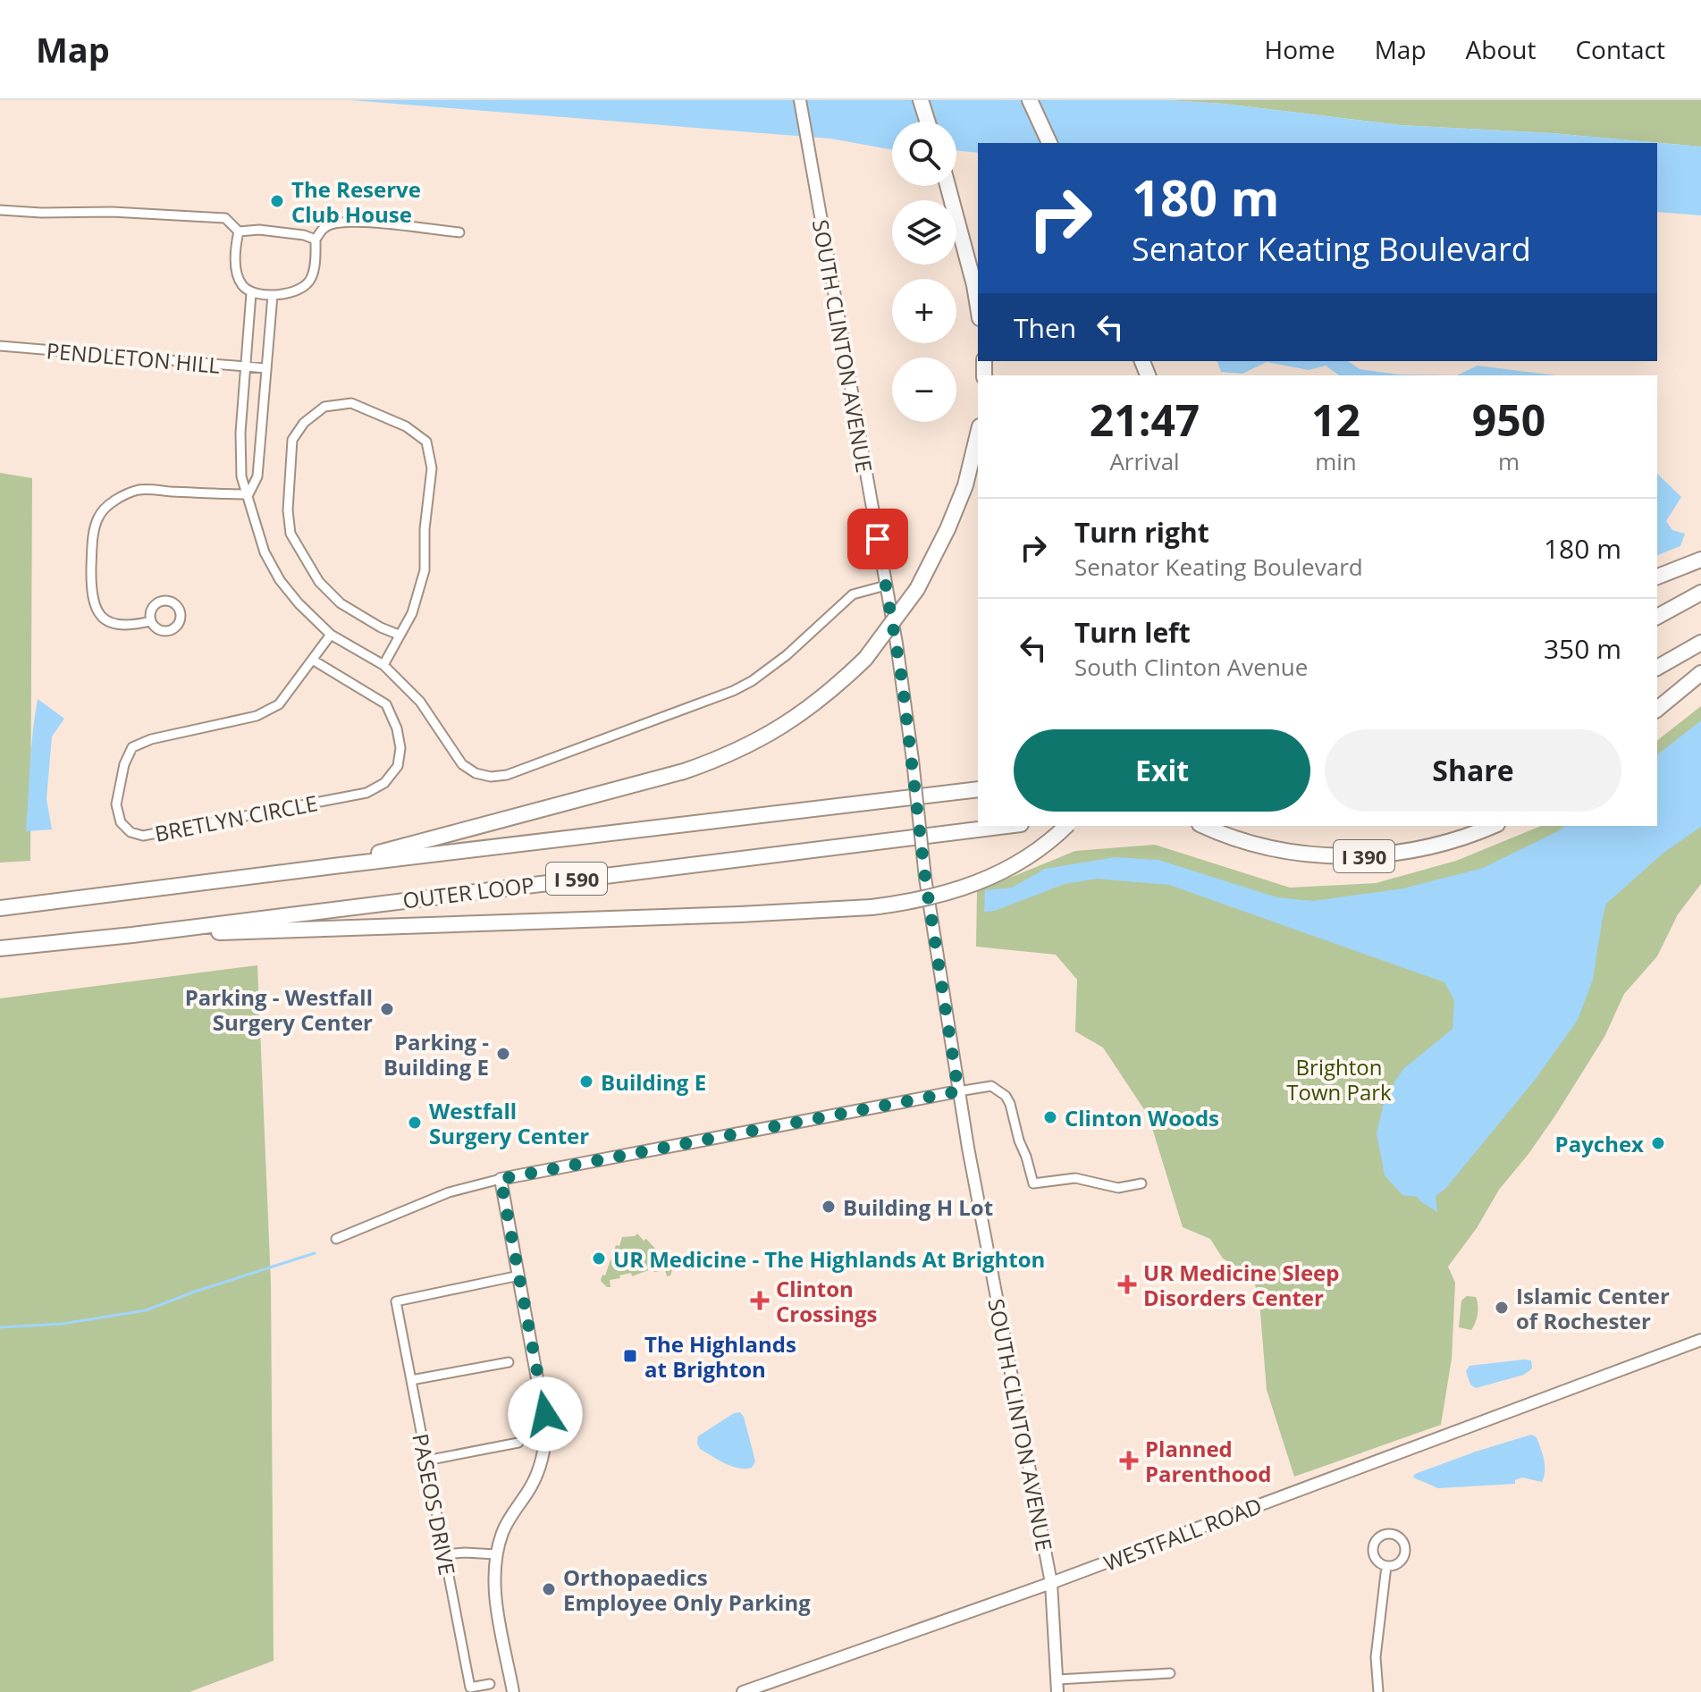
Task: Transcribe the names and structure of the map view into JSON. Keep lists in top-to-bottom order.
{
  "streets": {
    "highway": ["I 390", "I 590", "OUTER LOOP"],
    "street": [
      "SOUTH CLINTON AVENUE",
      "PENDLETON HILL",
      "BRETLYN CIRCLE",
      "PASEOS DRIVE",
      "WESTFALL ROAD"
    ]
  },
  "crossings": [
    ["SOUTH CLINTON AVENUE", "WESTFALL ROAD"]
  ],
  "parks": ["Brighton Town Park"],
  "places": {
    "other": [
      "The Reserve Club House",
      "Parking - Westfall Surgery Center",
      "Parking - Building E",
      "Building E",
      "Clinton Woods",
      "Westfall Surgery Center",
      "Paychex",
      "Building H Lot",
      "UR Medicine - The Highlands At Brighton",
      "Islamic Center of Rochester",
      "Orthopaedics Employee Only Parking"
    ],
    "health": ["UR Medicine Sleep Disorders Center", "Clinton Crossings", "Planned Parenthood"],
    "transit": ["The Highlands at Brighton"]
  },
  "page": {
    "header": "Map",
    "nav": [
      "Home",
      "Map",
      "About",
      "Contact"
    ],
    "map_buttons": ["+", "−"],
    "turn": ["180 m", "Senator Keating Boulevard"],
    "then": "Then",
    "eta": [
      "21:47",
      "Arrival",
      "12",
      "min",
      "950",
      "m"
    ],
    "list": [
      {
        "name": "Turn right",
        "note": "Senator Keating Boulevard",
        "value": "180 m"
      },
      {
        "name": "Turn left",
        "note": "South Clinton Avenue",
        "value": "350 m"
      }
    ],
    "buttons": ["Exit", "Share"]
  }
}
